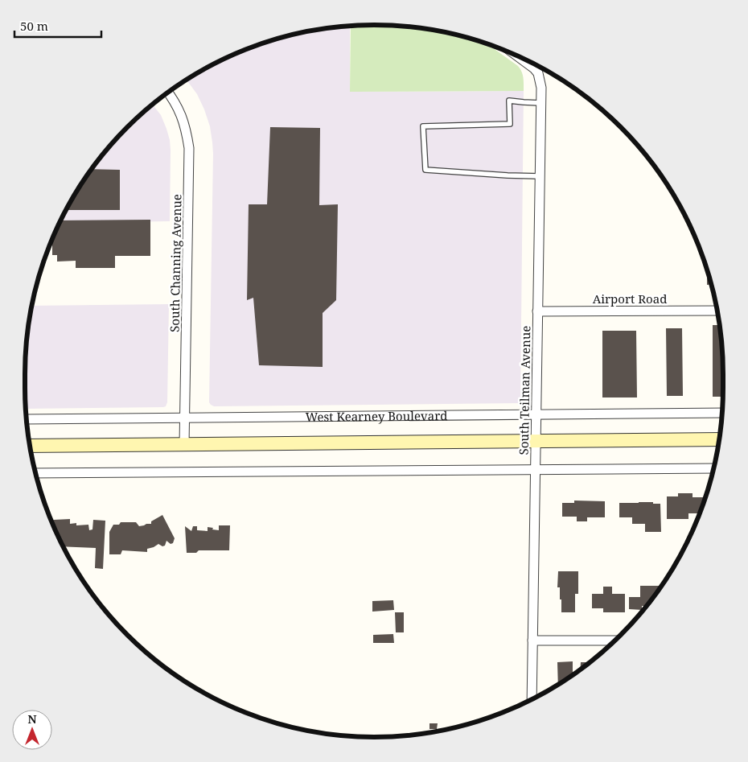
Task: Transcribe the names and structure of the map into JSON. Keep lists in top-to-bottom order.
{
  "streets": {
    "street": [
      "South Channing Avenue",
      "Airport Road",
      "South Teilman Avenue",
      "West Kearney Boulevard"
    ]
  },
  "crossings": [
    ["South Channing Avenue", "West Kearney Boulevard"],
    ["Airport Road", "South Teilman Avenue"],
    ["South Teilman Avenue", "West Kearney Boulevard"]
  ],
  "scale_bar": "50 m",
  "north": "top"
}
